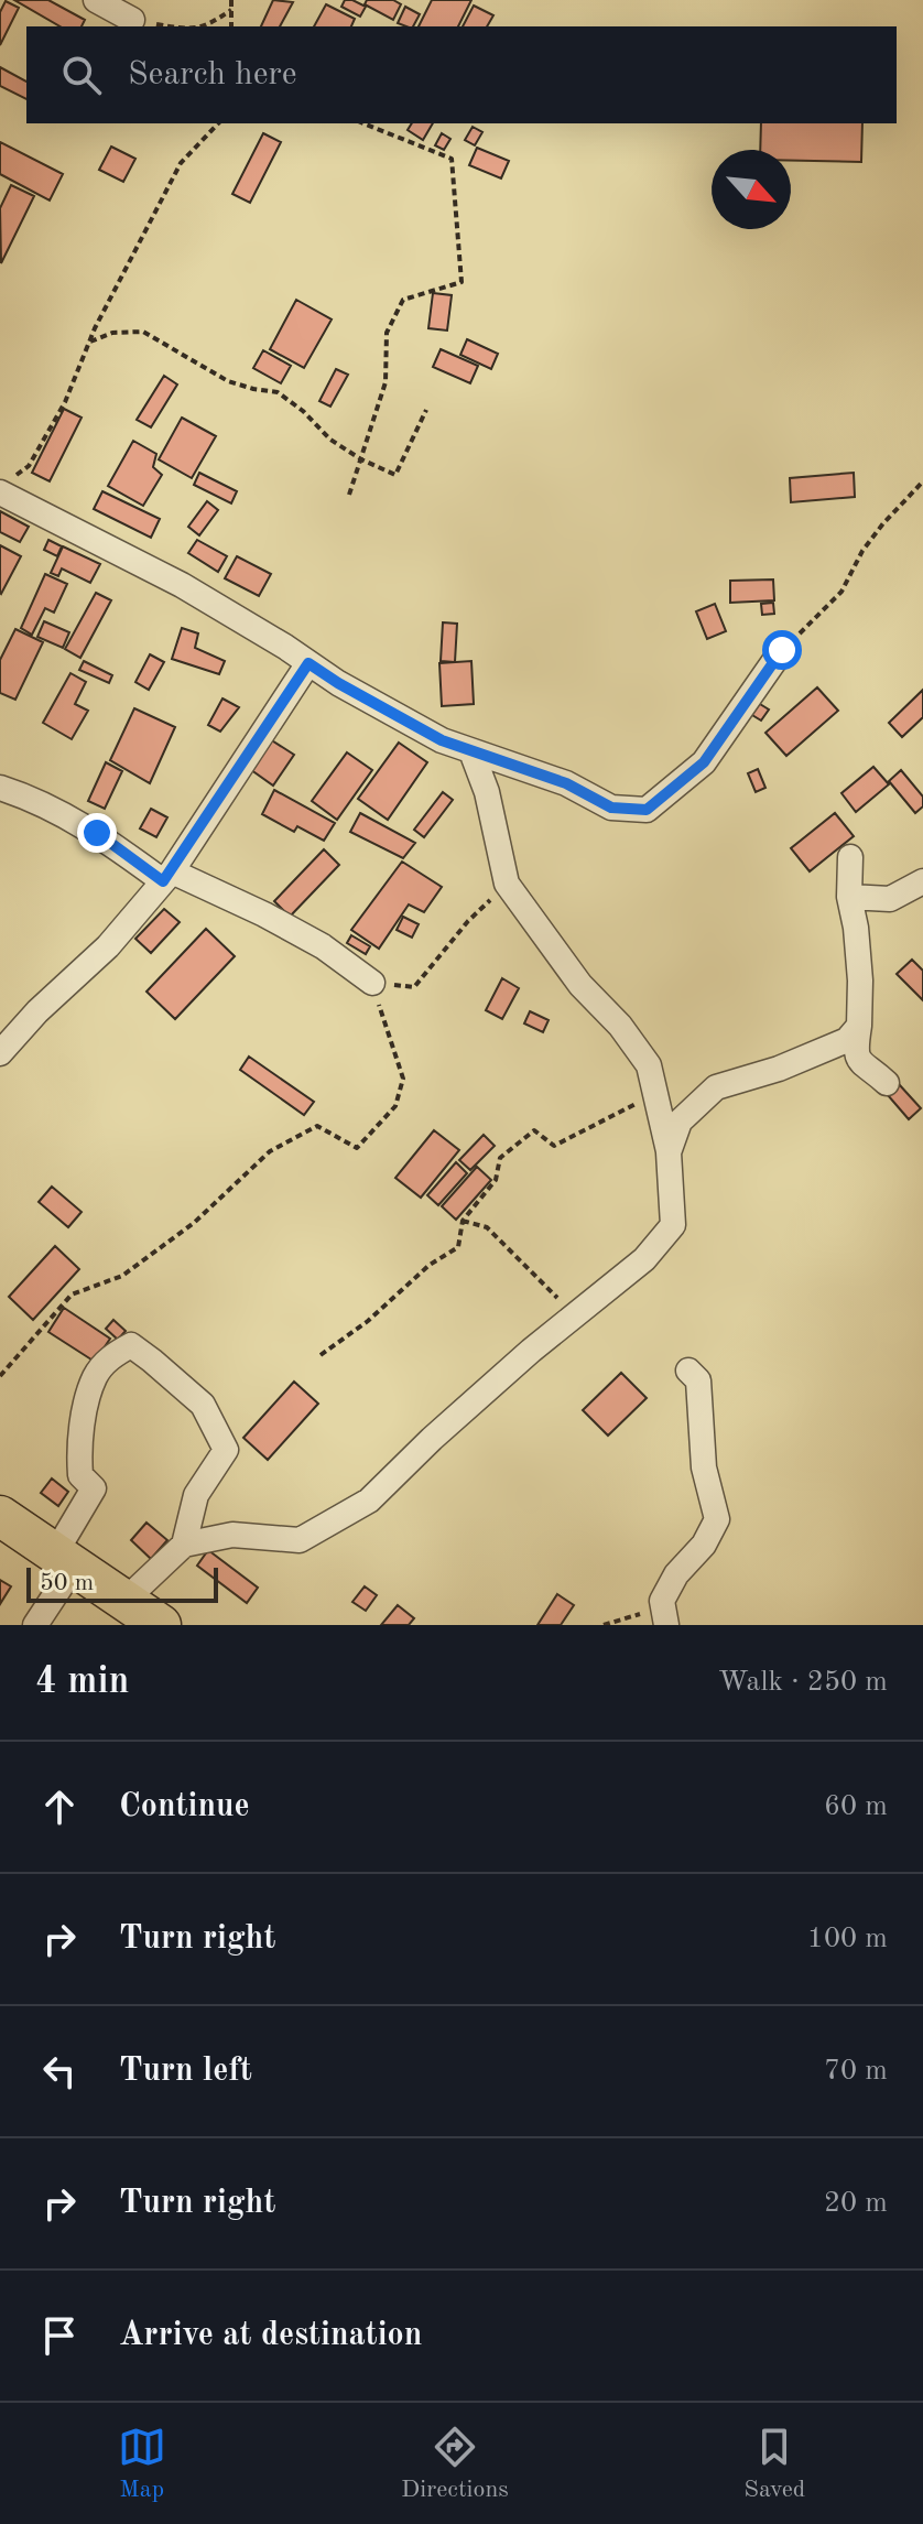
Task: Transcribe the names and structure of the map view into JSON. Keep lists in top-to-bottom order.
{
  "scale_bar": "50 m",
  "north": "bottom right",
  "page": {
    "search": "Search here",
    "scale": "50 m",
    "heading": ["4 min", "Walk · 250 m"],
    "list": [
      ["Continue", "60 m"],
      ["Turn right", "100 m"],
      ["Turn left", "70 m"],
      ["Turn right", "20 m"],
      "Arrive at destination"
    ],
    "nav": ["Map", "Directions", "Saved"]
  }
}
